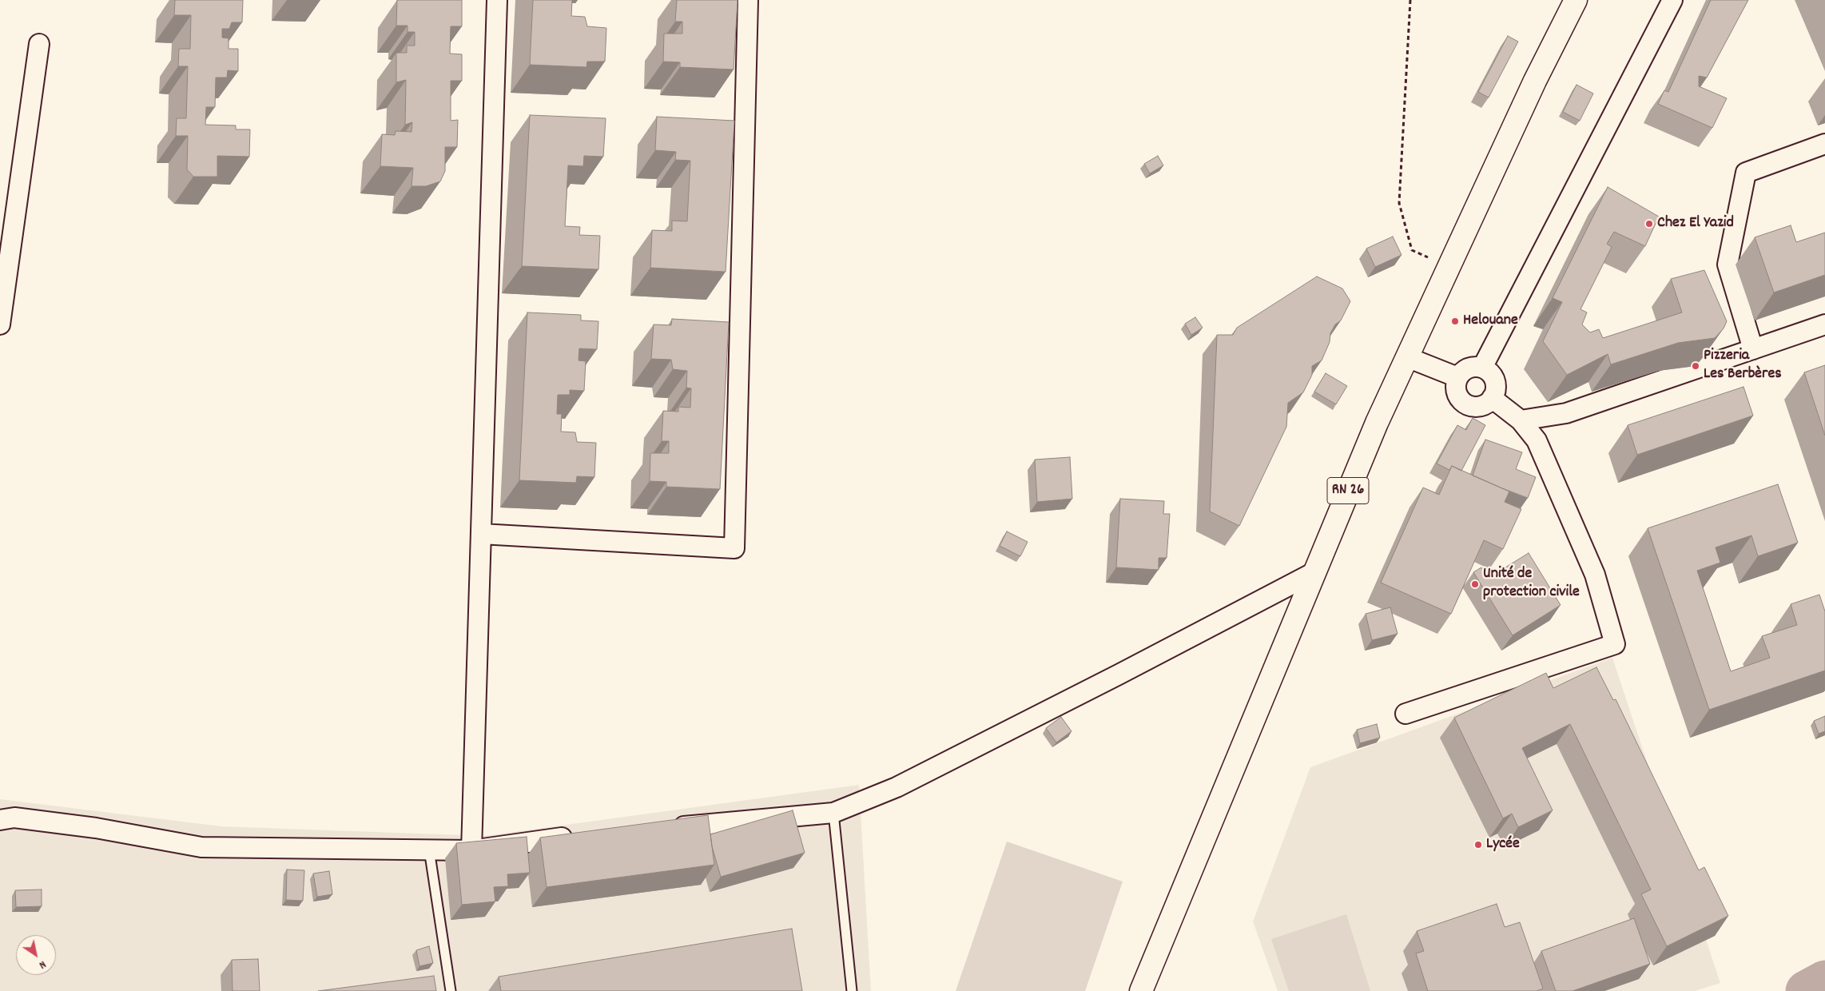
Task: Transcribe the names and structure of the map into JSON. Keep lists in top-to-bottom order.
{
  "streets": {
    "main road": ["RN 26"]
  },
  "places": [
    "Chez El Yazid",
    "Helouane",
    "Pizzeria Les Berbères",
    "Unité de protection civile",
    "Lycée"
  ],
  "north": "bottom right"
}
